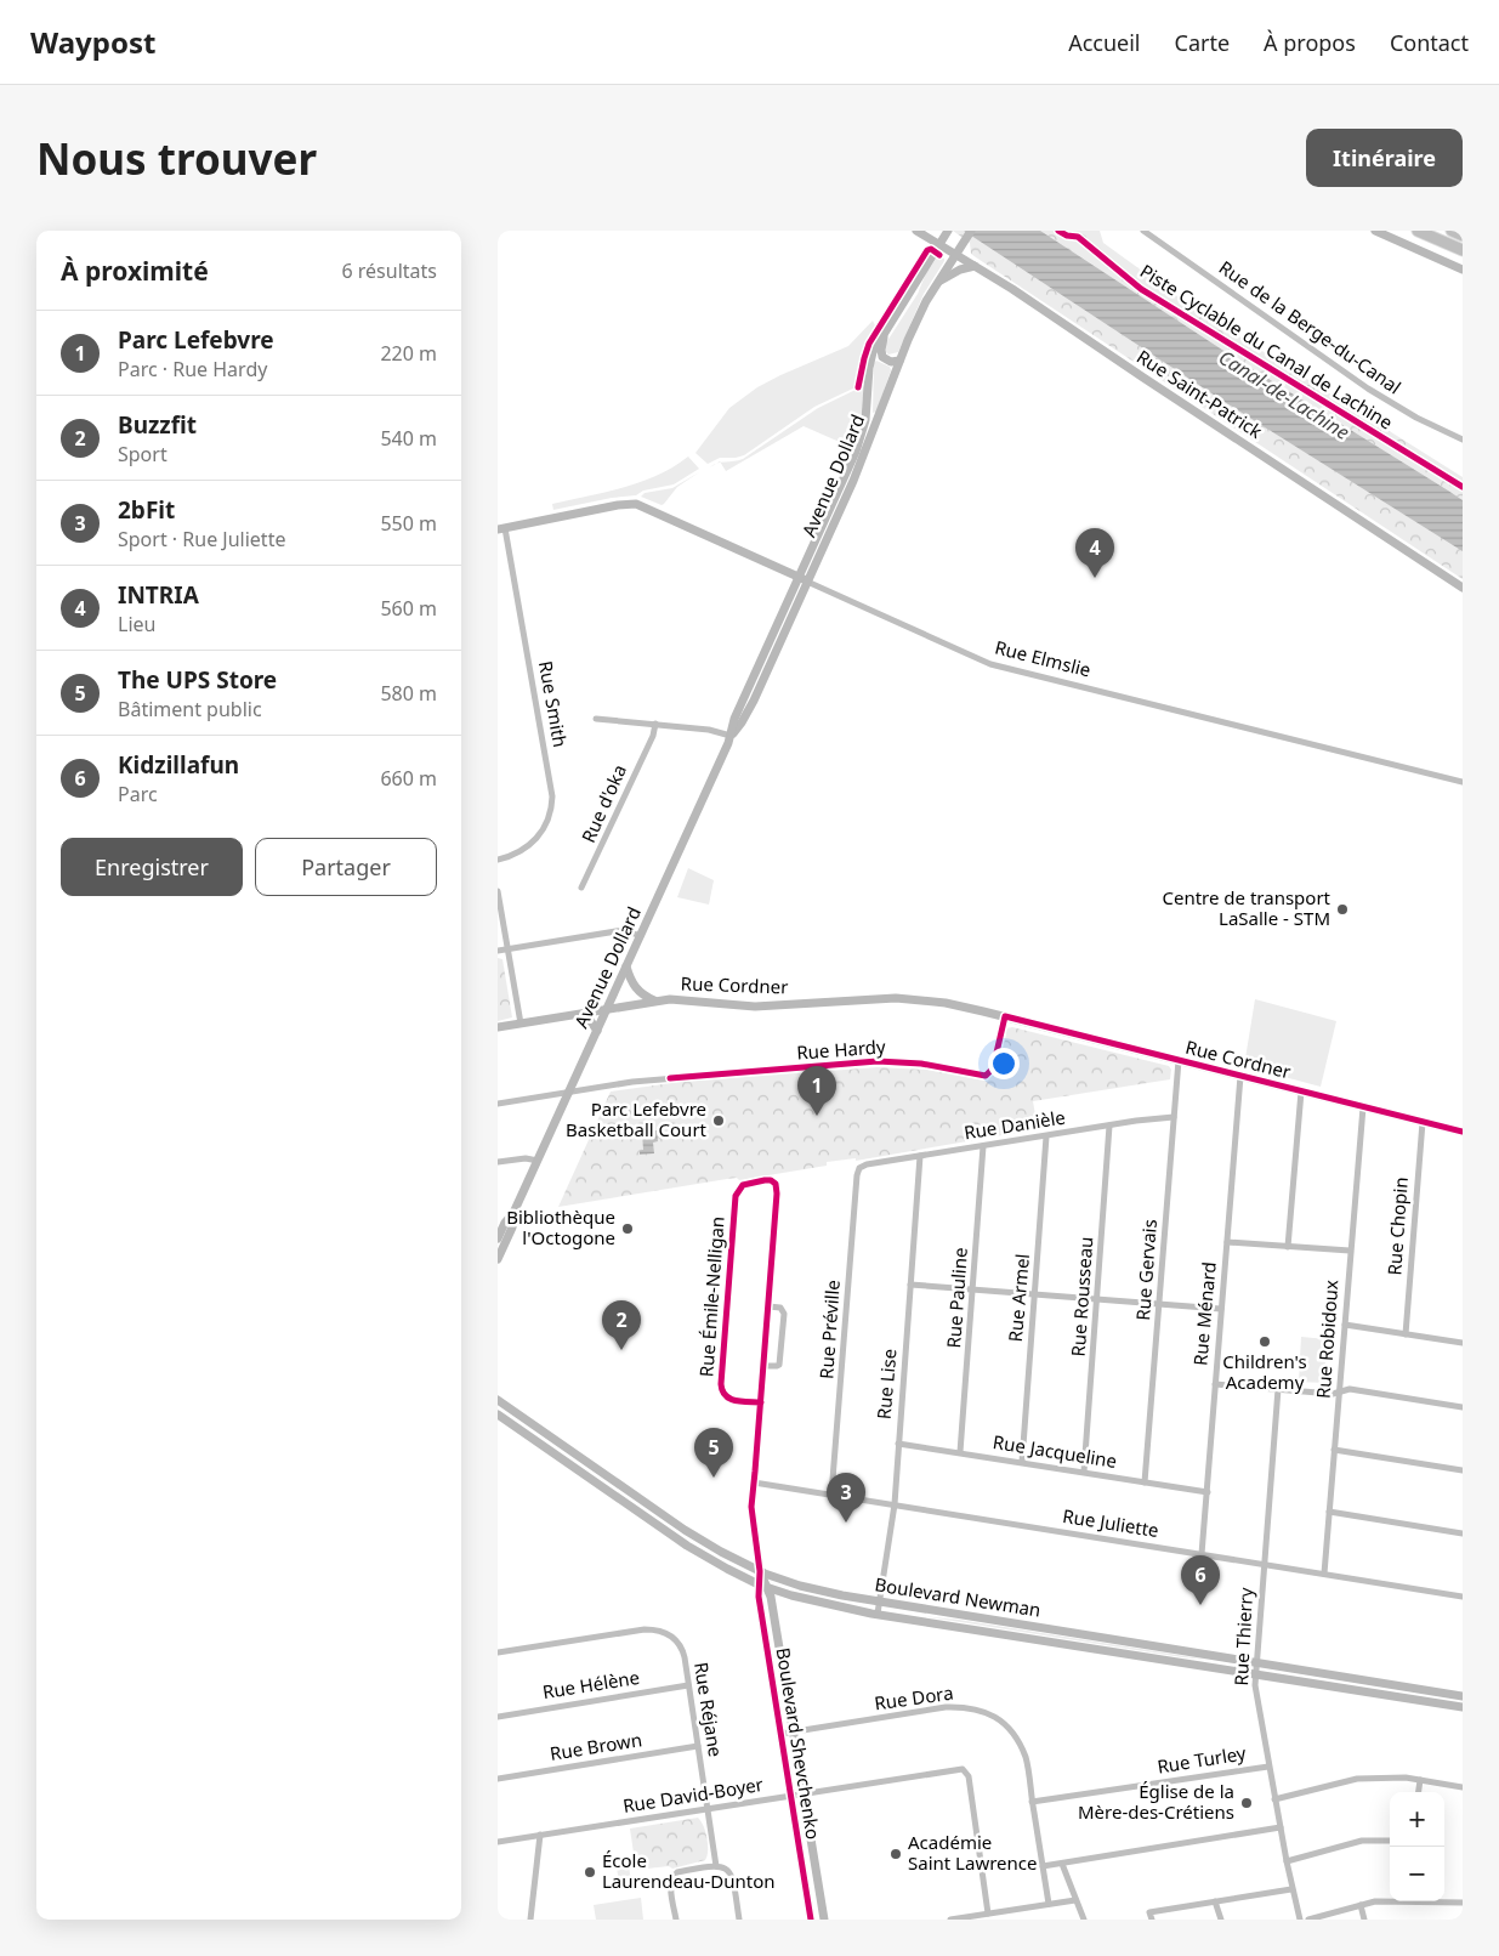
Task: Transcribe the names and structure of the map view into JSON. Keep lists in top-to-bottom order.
{
  "streets": {
    "main road": [
      "Rue Saint-Patrick",
      "Avenue Dollard",
      "Rue Elmslie",
      "Rue Cordner",
      "Boulevard Newman",
      "Boulevard Shevchenko"
    ],
    "street": [
      "Rue de la Berge-du-Canal",
      "Rue Smith",
      "Rue d'oka",
      "Rue Hardy",
      "Rue Danièle",
      "Rue Chopin",
      "Rue Gervais",
      "Rue Émile-Nelligan",
      "Rue Rousseau",
      "Rue Pauline",
      "Rue Armel",
      "Rue Ménard",
      "Rue Préville",
      "Rue Robidoux",
      "Rue Lise",
      "Rue Jacqueline",
      "Rue Juliette",
      "Rue Thierry",
      "Rue Hélène",
      "Rue Dora",
      "Rue Réjane",
      "Rue Brown",
      "Rue Turley",
      "Rue David-Boyer"
    ],
    "cycle path": ["Piste Cyclable du Canal de Lachine"]
  },
  "crossings": [
    ["Rue Saint-Patrick", "Avenue Dollard"],
    ["Avenue Dollard", "Rue Elmslie"],
    ["Avenue Dollard", "Rue Cordner"],
    ["Avenue Dollard", "Rue Hardy"],
    ["Rue Elmslie", "Rue Smith"],
    ["Rue Cordner", "Rue Hardy"],
    ["Rue Cordner", "Rue Chopin"],
    ["Rue Cordner", "Rue Gervais"],
    ["Rue Cordner", "Rue Ménard"],
    ["Rue Cordner", "Rue Robidoux"],
    ["Rue Danièle", "Rue Gervais"],
    ["Rue Danièle", "Rue Rousseau"],
    ["Rue Danièle", "Rue Pauline"],
    ["Rue Danièle", "Rue Armel"],
    ["Rue Danièle", "Rue Préville"],
    ["Rue Danièle", "Rue Lise"],
    ["Rue Gervais", "Rue Jacqueline"],
    ["Rue Émile-Nelligan", "Boulevard Shevchenko"],
    ["Rue Rousseau", "Rue Jacqueline"],
    ["Rue Pauline", "Rue Jacqueline"],
    ["Rue Armel", "Rue Jacqueline"],
    ["Rue Ménard", "Rue Jacqueline"],
    ["Rue Ménard", "Rue Juliette"],
    ["Rue Préville", "Rue Juliette"],
    ["Rue Robidoux", "Rue Juliette"],
    ["Rue Lise", "Rue Jacqueline"],
    ["Rue Lise", "Rue Juliette"],
    ["Rue Lise", "Boulevard Newman"],
    ["Rue Juliette", "Rue Thierry"],
    ["Rue Juliette", "Boulevard Shevchenko"],
    ["Boulevard Newman", "Rue Thierry"],
    ["Boulevard Newman", "Boulevard Shevchenko"],
    ["Rue Thierry", "Rue Turley"],
    ["Rue Hélène", "Rue Réjane"],
    ["Rue Dora", "Boulevard Shevchenko"],
    ["Rue Dora", "Rue Turley"],
    ["Rue Réjane", "Rue Brown"],
    ["Rue Réjane", "Rue David-Boyer"],
    ["Boulevard Shevchenko", "Rue David-Boyer"]
  ],
  "water": ["Canal-de-Lachine"],
  "places": [
    "Centre de transport LaSalle - STM",
    "Parc Lefebvre Basketball Court",
    "Bibliothèque l'Octogone",
    "Children's Academy",
    "Église de la Mère-des-Crétiens",
    "Académie Saint Lawrence",
    "École Laurendeau-Dunton"
  ],
  "page": {
    "header": "Waypost",
    "nav": [
      "Accueil",
      "Carte",
      "À propos",
      "Contact"
    ],
    "buttons": [
      "Itinéraire",
      ["Enregistrer", "Partager"]
    ],
    "title": "Nous trouver",
    "heading": ["À proximité", "6 résultats"],
    "list": [
      {
        "mark": "1",
        "name": "Parc Lefebvre",
        "note": "Parc · Rue Hardy",
        "value": "220 m"
      },
      {
        "mark": "2",
        "name": "Buzzfit",
        "note": "Sport",
        "value": "540 m"
      },
      {
        "mark": "3",
        "name": "2bFit",
        "note": "Sport · Rue Juliette",
        "value": "550 m"
      },
      {
        "mark": "4",
        "name": "INTRIA",
        "note": "Lieu",
        "value": "560 m"
      },
      {
        "mark": "5",
        "name": "The UPS Store",
        "note": "Bâtiment public",
        "value": "580 m"
      },
      {
        "mark": "6",
        "name": "Kidzillafun",
        "note": "Parc",
        "value": "660 m"
      }
    ],
    "pins": [
      "4",
      "1",
      "2",
      "5",
      "3",
      "6"
    ],
    "map_buttons": ["+", "−"]
  }
}
